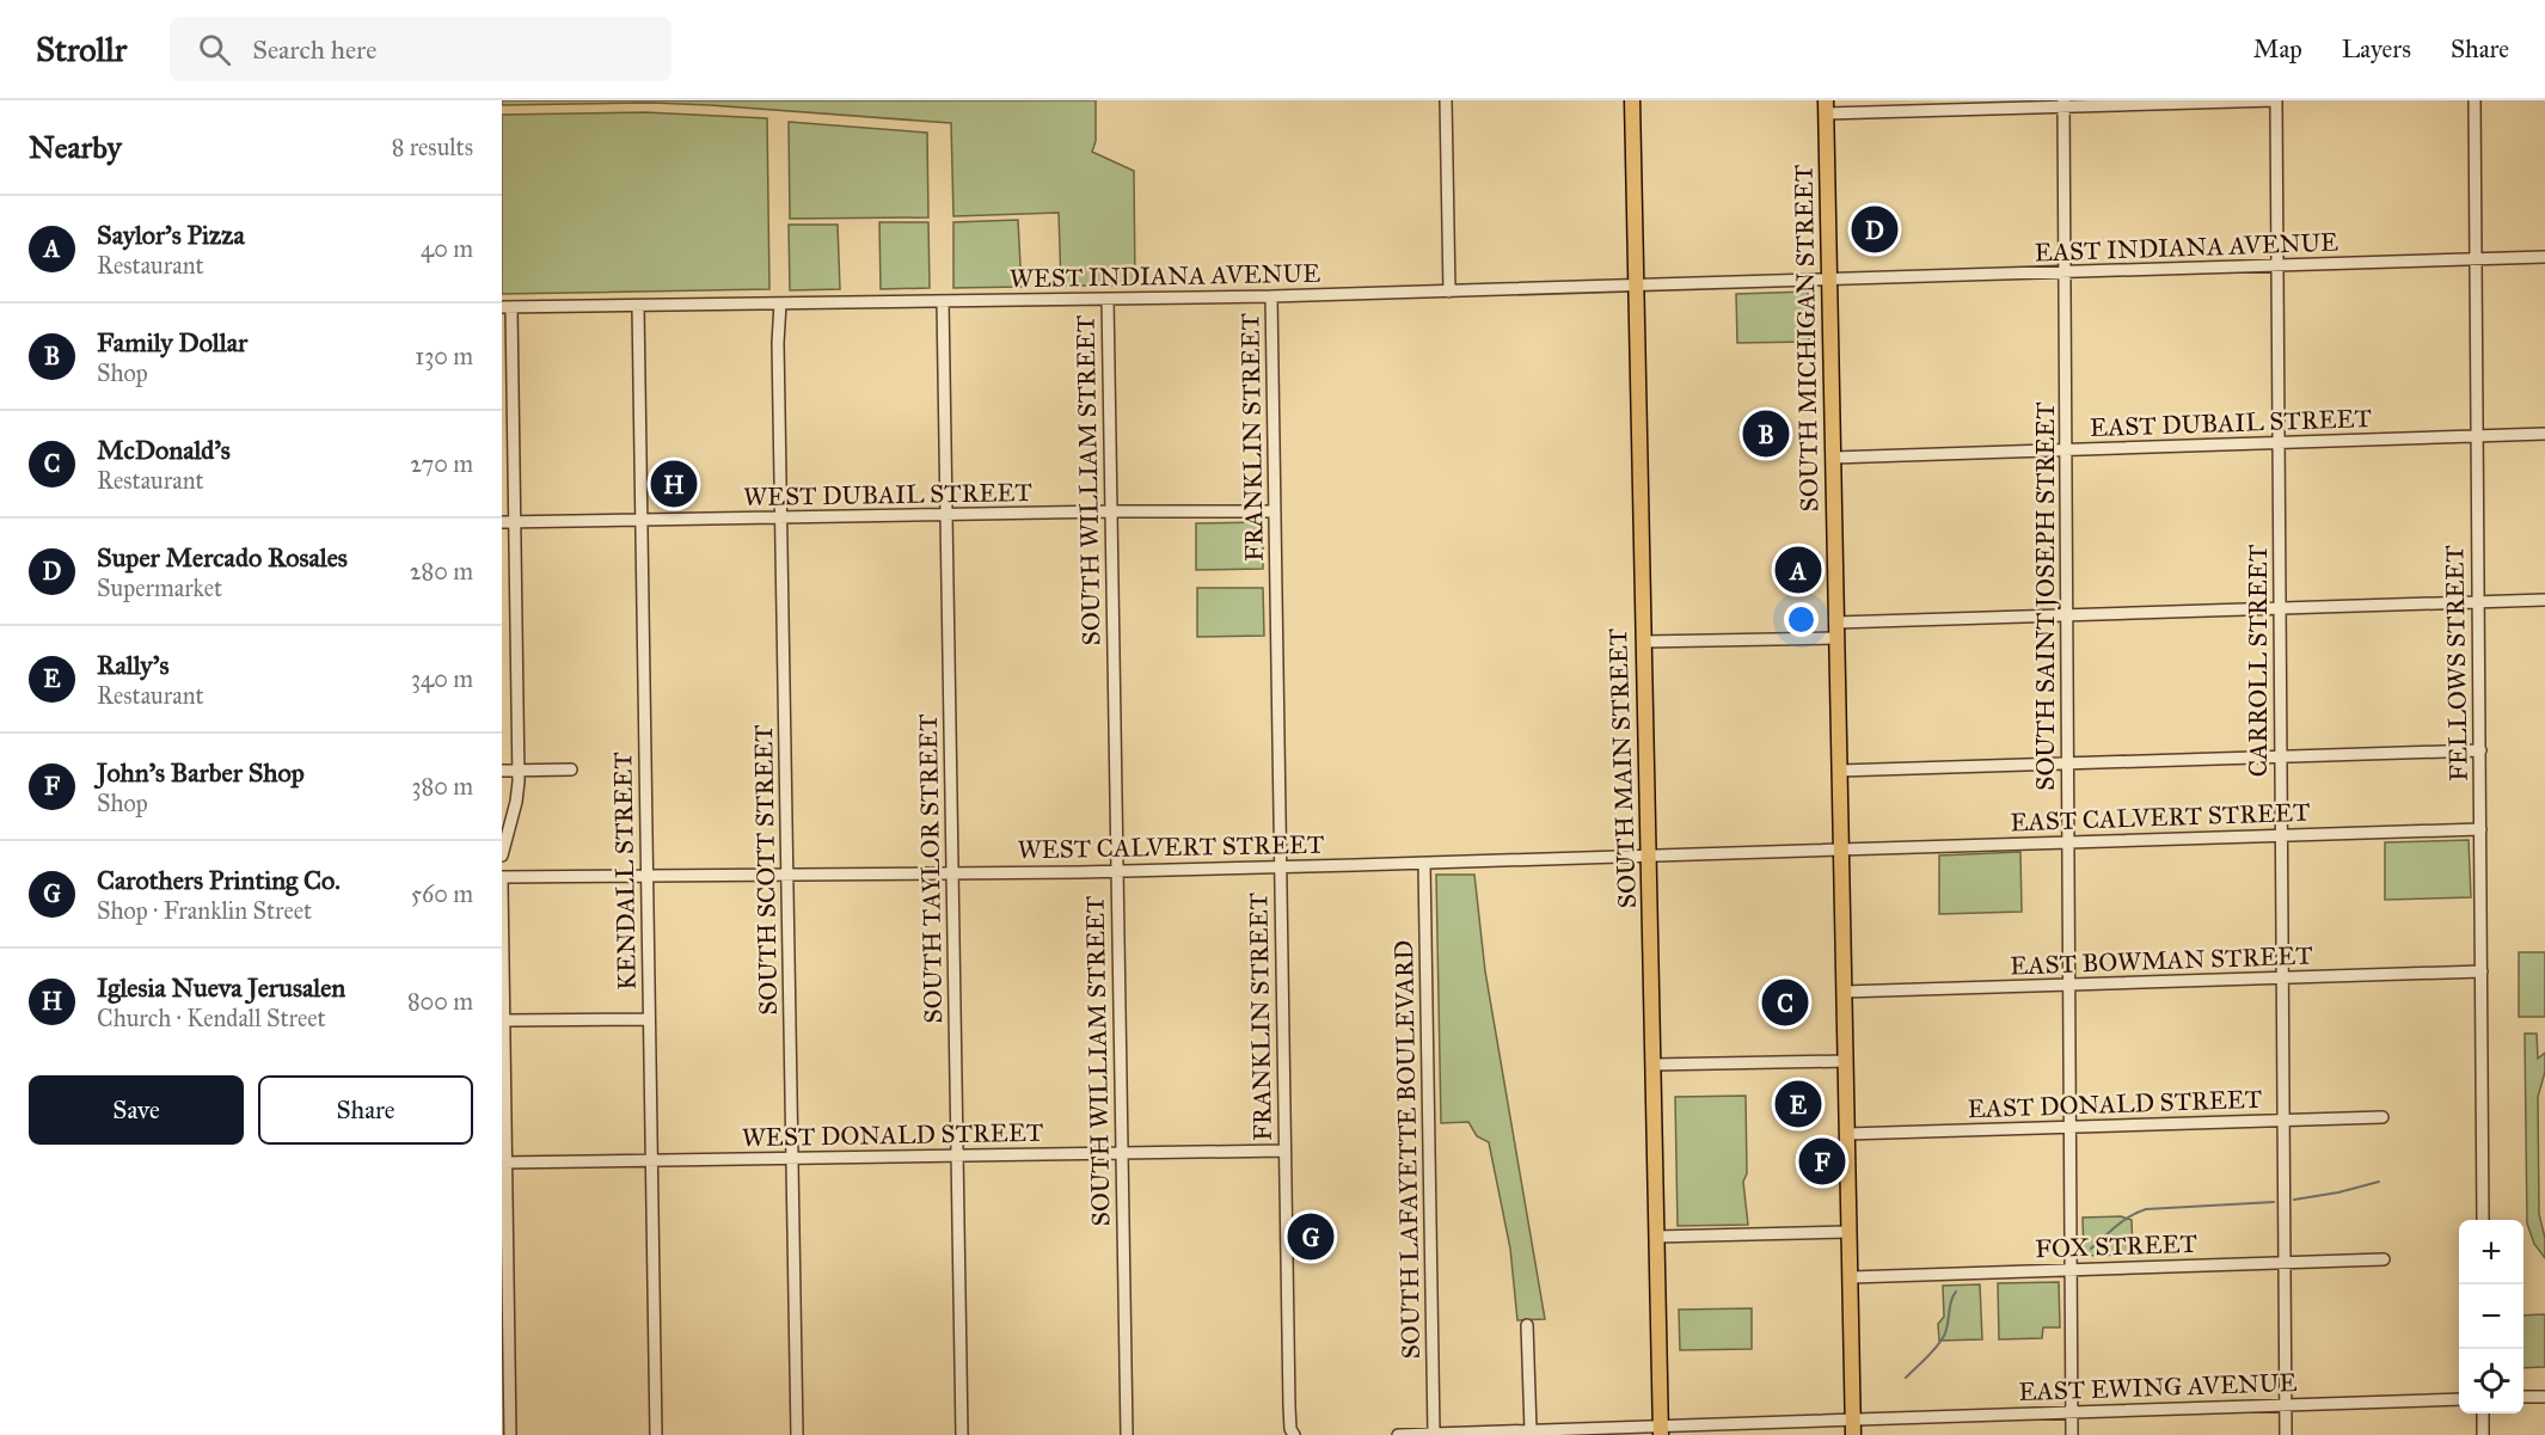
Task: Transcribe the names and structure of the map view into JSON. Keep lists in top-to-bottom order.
{
  "streets": {
    "main road": ["SOUTH MICHIGAN STREET", "SOUTH MAIN STREET"],
    "street": [
      "EAST INDIANA AVENUE",
      "WEST INDIANA AVENUE",
      "EAST DUBAIL STREET",
      "FRANKLIN STREET",
      "SOUTH WILLIAM STREET",
      "WEST DUBAIL STREET",
      "SOUTH SAINT JOSEPH STREET",
      "CARROLL STREET",
      "FELLOWS STREET",
      "EAST CALVERT STREET",
      "WEST CALVERT STREET",
      "SOUTH TAYLOR STREET",
      "SOUTH SCOTT STREET",
      "KENDALL STREET",
      "EAST BOWMAN STREET",
      "EAST DONALD STREET",
      "WEST DONALD STREET",
      "SOUTH LAFAYETTE BOULEVARD",
      "FOX STREET",
      "EAST EWING AVENUE"
    ]
  },
  "crossings": [
    ["EAST INDIANA AVENUE", "WEST INDIANA AVENUE"],
    ["EAST INDIANA AVENUE", "SOUTH MICHIGAN STREET"],
    ["EAST INDIANA AVENUE", "SOUTH SAINT JOSEPH STREET"],
    ["EAST INDIANA AVENUE", "CARROLL STREET"],
    ["EAST INDIANA AVENUE", "FELLOWS STREET"],
    ["WEST INDIANA AVENUE", "SOUTH MICHIGAN STREET"],
    ["WEST INDIANA AVENUE", "FRANKLIN STREET"],
    ["WEST INDIANA AVENUE", "SOUTH WILLIAM STREET"],
    ["WEST INDIANA AVENUE", "SOUTH MAIN STREET"],
    ["WEST INDIANA AVENUE", "SOUTH TAYLOR STREET"],
    ["WEST INDIANA AVENUE", "SOUTH SCOTT STREET"],
    ["WEST INDIANA AVENUE", "KENDALL STREET"],
    ["SOUTH MICHIGAN STREET", "EAST DUBAIL STREET"],
    ["SOUTH MICHIGAN STREET", "EAST CALVERT STREET"],
    ["SOUTH MICHIGAN STREET", "WEST CALVERT STREET"],
    ["SOUTH MICHIGAN STREET", "EAST BOWMAN STREET"],
    ["SOUTH MICHIGAN STREET", "EAST DONALD STREET"],
    ["SOUTH MICHIGAN STREET", "FOX STREET"],
    ["SOUTH MICHIGAN STREET", "EAST EWING AVENUE"],
    ["EAST DUBAIL STREET", "SOUTH SAINT JOSEPH STREET"],
    ["EAST DUBAIL STREET", "CARROLL STREET"],
    ["EAST DUBAIL STREET", "FELLOWS STREET"],
    ["FRANKLIN STREET", "WEST DUBAIL STREET"],
    ["FRANKLIN STREET", "WEST CALVERT STREET"],
    ["FRANKLIN STREET", "WEST DONALD STREET"],
    ["SOUTH WILLIAM STREET", "WEST DUBAIL STREET"],
    ["SOUTH WILLIAM STREET", "WEST CALVERT STREET"],
    ["SOUTH WILLIAM STREET", "WEST DONALD STREET"],
    ["WEST DUBAIL STREET", "SOUTH TAYLOR STREET"],
    ["WEST DUBAIL STREET", "SOUTH SCOTT STREET"],
    ["WEST DUBAIL STREET", "KENDALL STREET"],
    ["SOUTH SAINT JOSEPH STREET", "EAST CALVERT STREET"],
    ["SOUTH SAINT JOSEPH STREET", "EAST BOWMAN STREET"],
    ["SOUTH SAINT JOSEPH STREET", "EAST DONALD STREET"],
    ["SOUTH SAINT JOSEPH STREET", "FOX STREET"],
    ["SOUTH SAINT JOSEPH STREET", "EAST EWING AVENUE"],
    ["CARROLL STREET", "EAST CALVERT STREET"],
    ["CARROLL STREET", "EAST BOWMAN STREET"],
    ["CARROLL STREET", "EAST DONALD STREET"],
    ["CARROLL STREET", "FOX STREET"],
    ["CARROLL STREET", "EAST EWING AVENUE"],
    ["FELLOWS STREET", "EAST CALVERT STREET"],
    ["FELLOWS STREET", "EAST BOWMAN STREET"],
    ["SOUTH MAIN STREET", "WEST CALVERT STREET"],
    ["SOUTH MAIN STREET", "EAST EWING AVENUE"],
    ["EAST CALVERT STREET", "WEST CALVERT STREET"],
    ["WEST CALVERT STREET", "SOUTH TAYLOR STREET"],
    ["WEST CALVERT STREET", "SOUTH SCOTT STREET"],
    ["WEST CALVERT STREET", "KENDALL STREET"],
    ["WEST CALVERT STREET", "SOUTH LAFAYETTE BOULEVARD"],
    ["SOUTH TAYLOR STREET", "WEST DONALD STREET"],
    ["SOUTH SCOTT STREET", "WEST DONALD STREET"],
    ["KENDALL STREET", "WEST DONALD STREET"],
    ["SOUTH LAFAYETTE BOULEVARD", "EAST EWING AVENUE"]
  ],
  "page": {
    "header": "Strollr",
    "search": "Search here",
    "nav": ["Map", "Layers", "Share"],
    "heading": ["Nearby", "8 results"],
    "list": [
      {
        "mark": "A",
        "name": "Saylor's Pizza",
        "note": "Restaurant",
        "value": "40 m"
      },
      {
        "mark": "B",
        "name": "Family Dollar",
        "note": "Shop",
        "value": "130 m"
      },
      {
        "mark": "C",
        "name": "McDonald's",
        "note": "Restaurant",
        "value": "270 m"
      },
      {
        "mark": "D",
        "name": "Super Mercado Rosales",
        "note": "Supermarket",
        "value": "280 m"
      },
      {
        "mark": "E",
        "name": "Rally's",
        "note": "Restaurant",
        "value": "340 m"
      },
      {
        "mark": "F",
        "name": "John's Barber Shop",
        "note": "Shop",
        "value": "380 m"
      },
      {
        "mark": "G",
        "name": "Carothers Printing Co.",
        "note": "Shop · Franklin Street",
        "value": "560 m"
      },
      {
        "mark": "H",
        "name": "Iglesia Nueva Jerusalen",
        "note": "Church · Kendall Street",
        "value": "800 m"
      }
    ],
    "pins": [
      "D",
      "B",
      "H",
      "A",
      "C",
      "E",
      "F",
      "G"
    ],
    "buttons": ["Save", "Share"],
    "map_buttons": ["+", "−"]
  }
}
